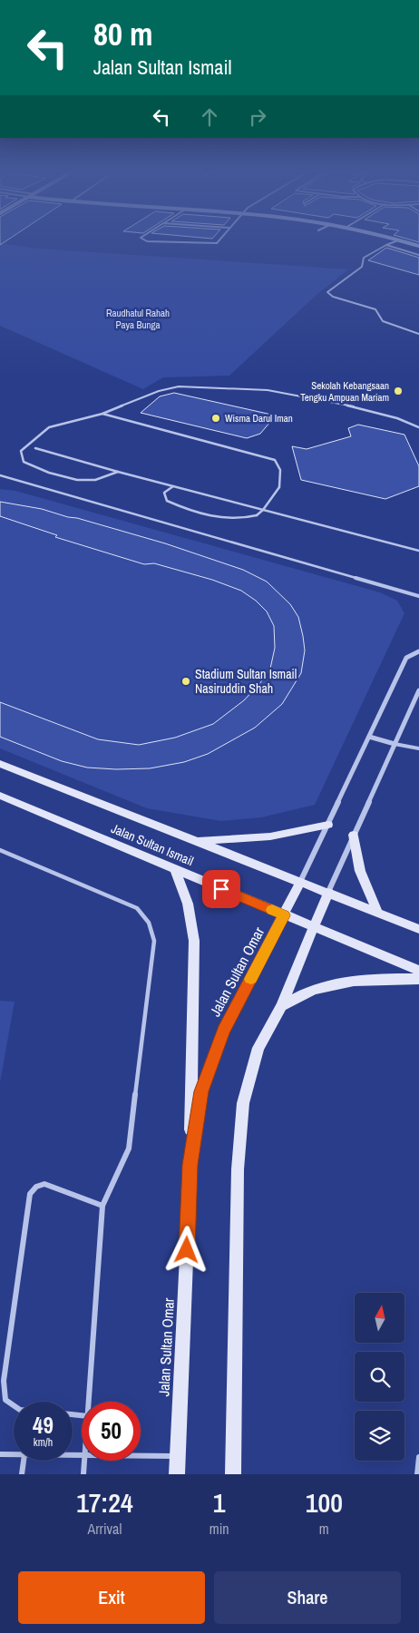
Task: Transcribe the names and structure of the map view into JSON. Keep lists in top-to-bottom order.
{
  "streets": {
    "main road": ["Jalan Sultan Ismail", "Jalan Sultan Omar"]
  },
  "crossings": [
    ["Jalan Sultan Ismail", "Jalan Sultan Omar"]
  ],
  "parks": ["Raudhatul Rahah Paya Bunga"],
  "places": ["Sekolah Kebangsaan Tengku Ampuan Mariam", "Wisma Darul Iman", "Stadium Sultan Ismail Nasiruddin Shah"],
  "north": "top",
  "page": {
    "turn": ["80 m", "Jalan Sultan Ismail"],
    "speed": "49 km/h",
    "limit": "50",
    "eta": [
      "17:24",
      "Arrival",
      "1",
      "min",
      "100",
      "m"
    ],
    "buttons": ["Exit", "Share"]
  }
}
